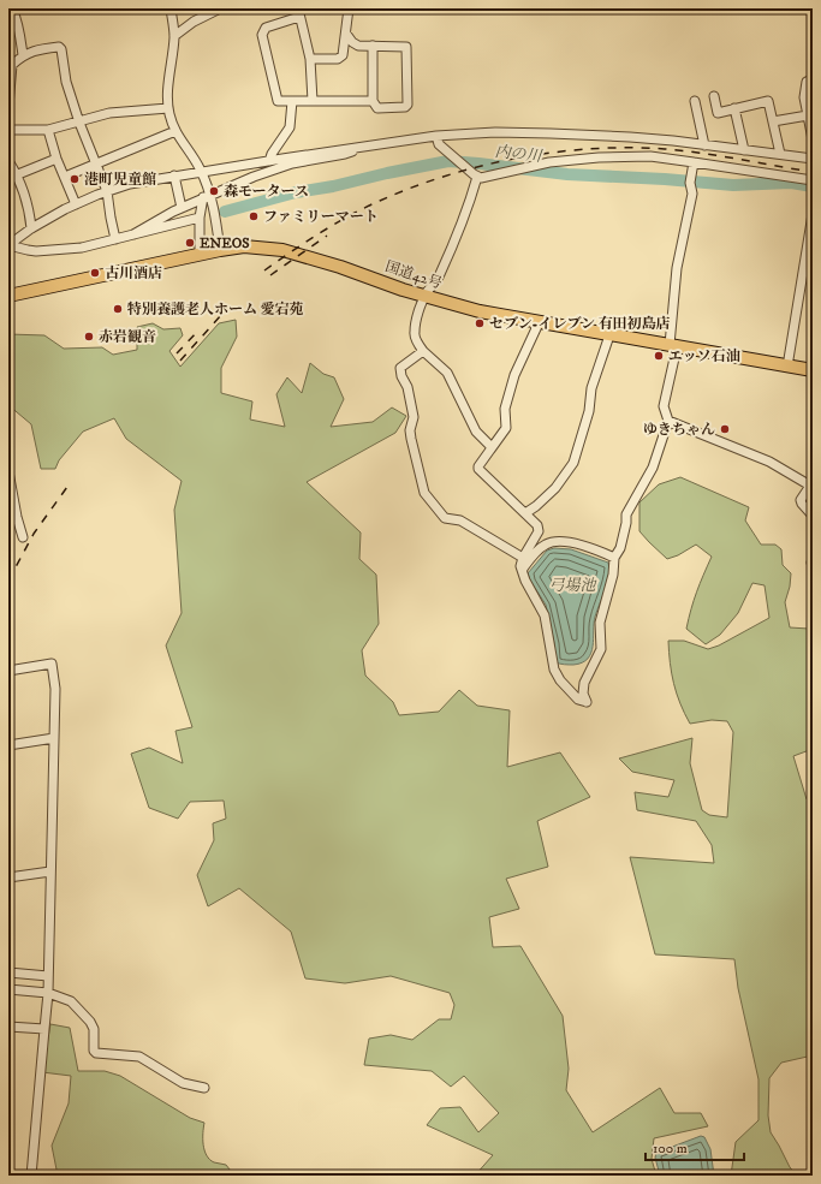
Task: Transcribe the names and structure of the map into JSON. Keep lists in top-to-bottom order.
{
  "streets": {
    "highway": ["国道42号"]
  },
  "water": ["内の川", "弓場池"],
  "places": [
    "港町児童館",
    "森モータース",
    "ファミリーマート",
    "ENEOS",
    "古川酒店",
    "特別養護老人ホーム 愛宕苑",
    "セブン-イレブン 有田初島店",
    "赤岩観音",
    "エッソ石油",
    "ゆきちゃん"
  ],
  "scale_bar": "100 m"
}
